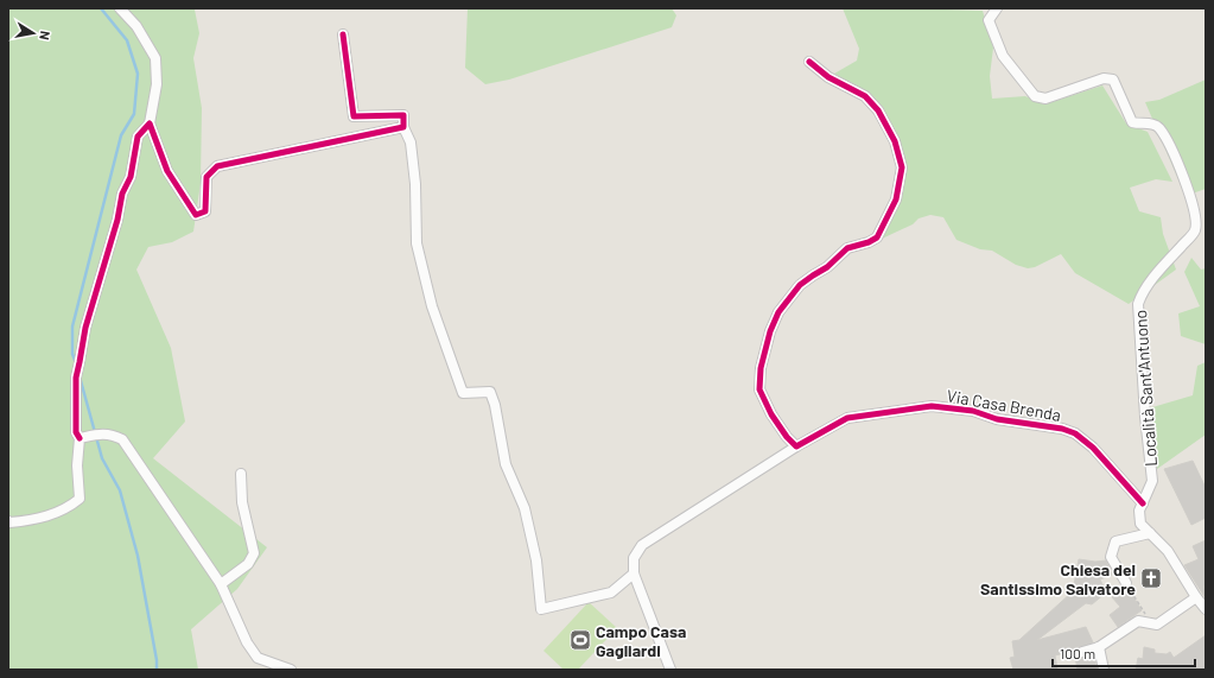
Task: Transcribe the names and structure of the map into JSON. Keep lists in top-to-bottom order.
{
  "streets": {
    "street": ["Località Sant'Antuono", "Via Casa Brenda"]
  },
  "crossings": [
    ["Località Sant'Antuono", "Via Casa Brenda"]
  ],
  "places": {
    "church": ["Chiesa del Santissimo Salvatore"],
    "sports": ["Campo Casa Gagliardi"]
  },
  "scale_bar": "100 m",
  "north": "right"
}
